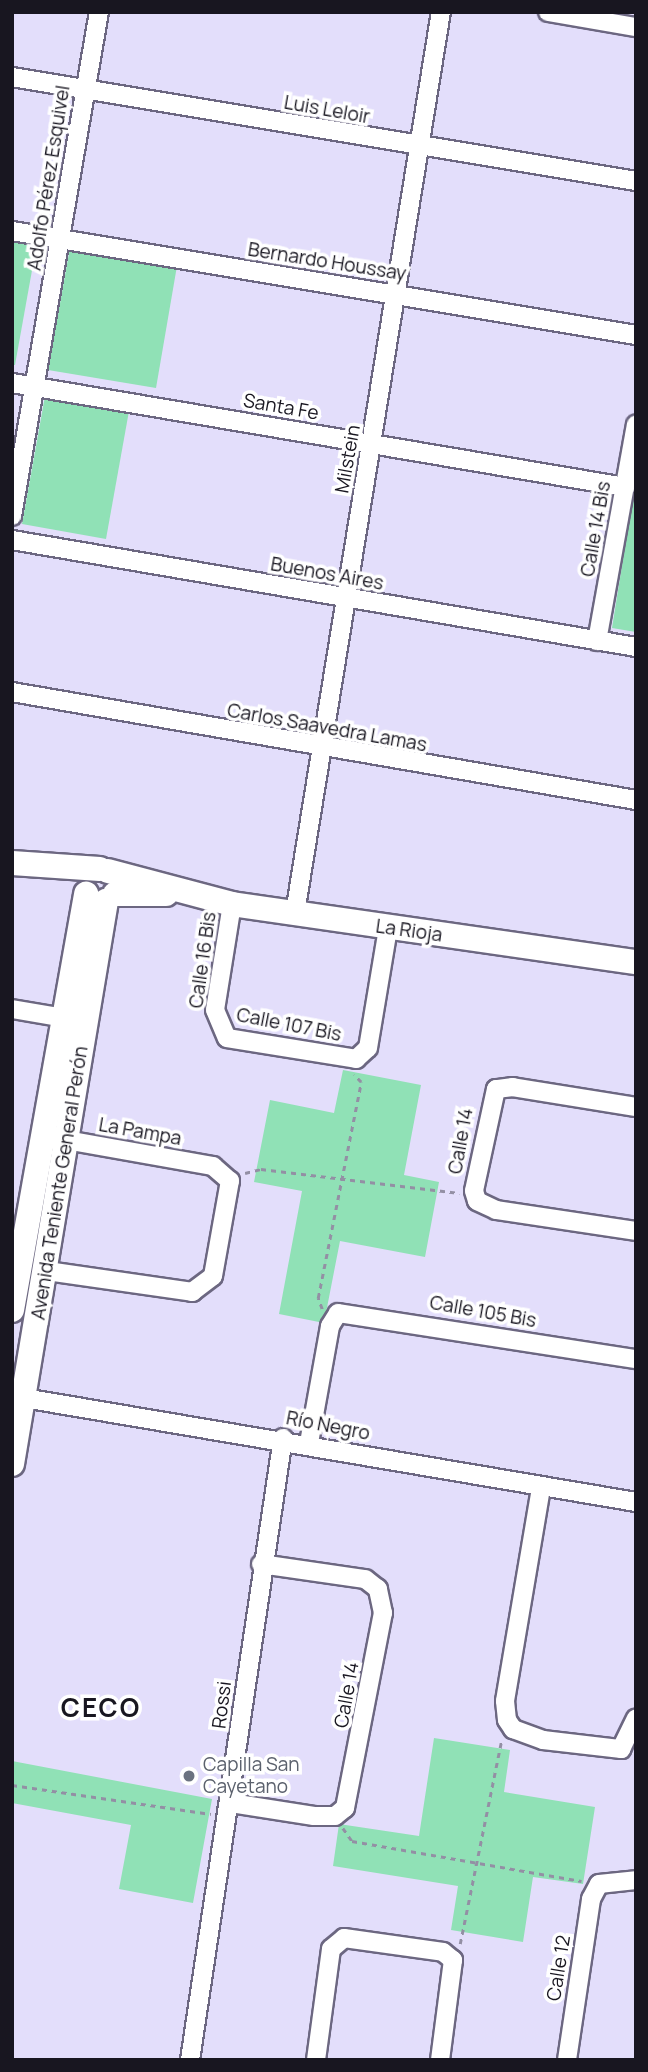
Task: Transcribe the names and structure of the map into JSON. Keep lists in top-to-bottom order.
{
  "streets": {
    "main road": ["La Rioja", "Avenida Teniente General Perón"],
    "street": [
      "Luis Leloir",
      "Adolfo Pérez Esquivel",
      "Bernardo Houssay",
      "Santa Fe",
      "Milstein",
      "Calle 14 Bis",
      "Buenos Aires",
      "Carlos Saavedra Lamas",
      "Calle 16 Bis",
      "Calle 107 Bis",
      "La Pampa",
      "Calle 14",
      "Calle 105 Bis",
      "Río Negro",
      "Rossi",
      "Calle 12"
    ]
  },
  "crossings": [
    ["Luis Leloir", "Adolfo Pérez Esquivel"],
    ["Luis Leloir", "Milstein"],
    ["Adolfo Pérez Esquivel", "Bernardo Houssay"],
    ["Adolfo Pérez Esquivel", "Santa Fe"],
    ["Bernardo Houssay", "Milstein"],
    ["Santa Fe", "Milstein"],
    ["Santa Fe", "Calle 14 Bis"],
    ["Milstein", "Buenos Aires"],
    ["Milstein", "Carlos Saavedra Lamas"],
    ["Milstein", "La Rioja"],
    ["Calle 14 Bis", "Buenos Aires"],
    ["La Rioja", "Calle 16 Bis"],
    ["La Rioja", "Avenida Teniente General Perón"],
    ["Calle 16 Bis", "Calle 107 Bis"],
    ["La Pampa", "Avenida Teniente General Perón"],
    ["Calle 14", "Rossi"],
    ["Avenida Teniente General Perón", "Río Negro"],
    ["Río Negro", "Rossi"]
  ],
  "districts": ["CECO"],
  "places": ["Capilla San Cayetano"]
}
